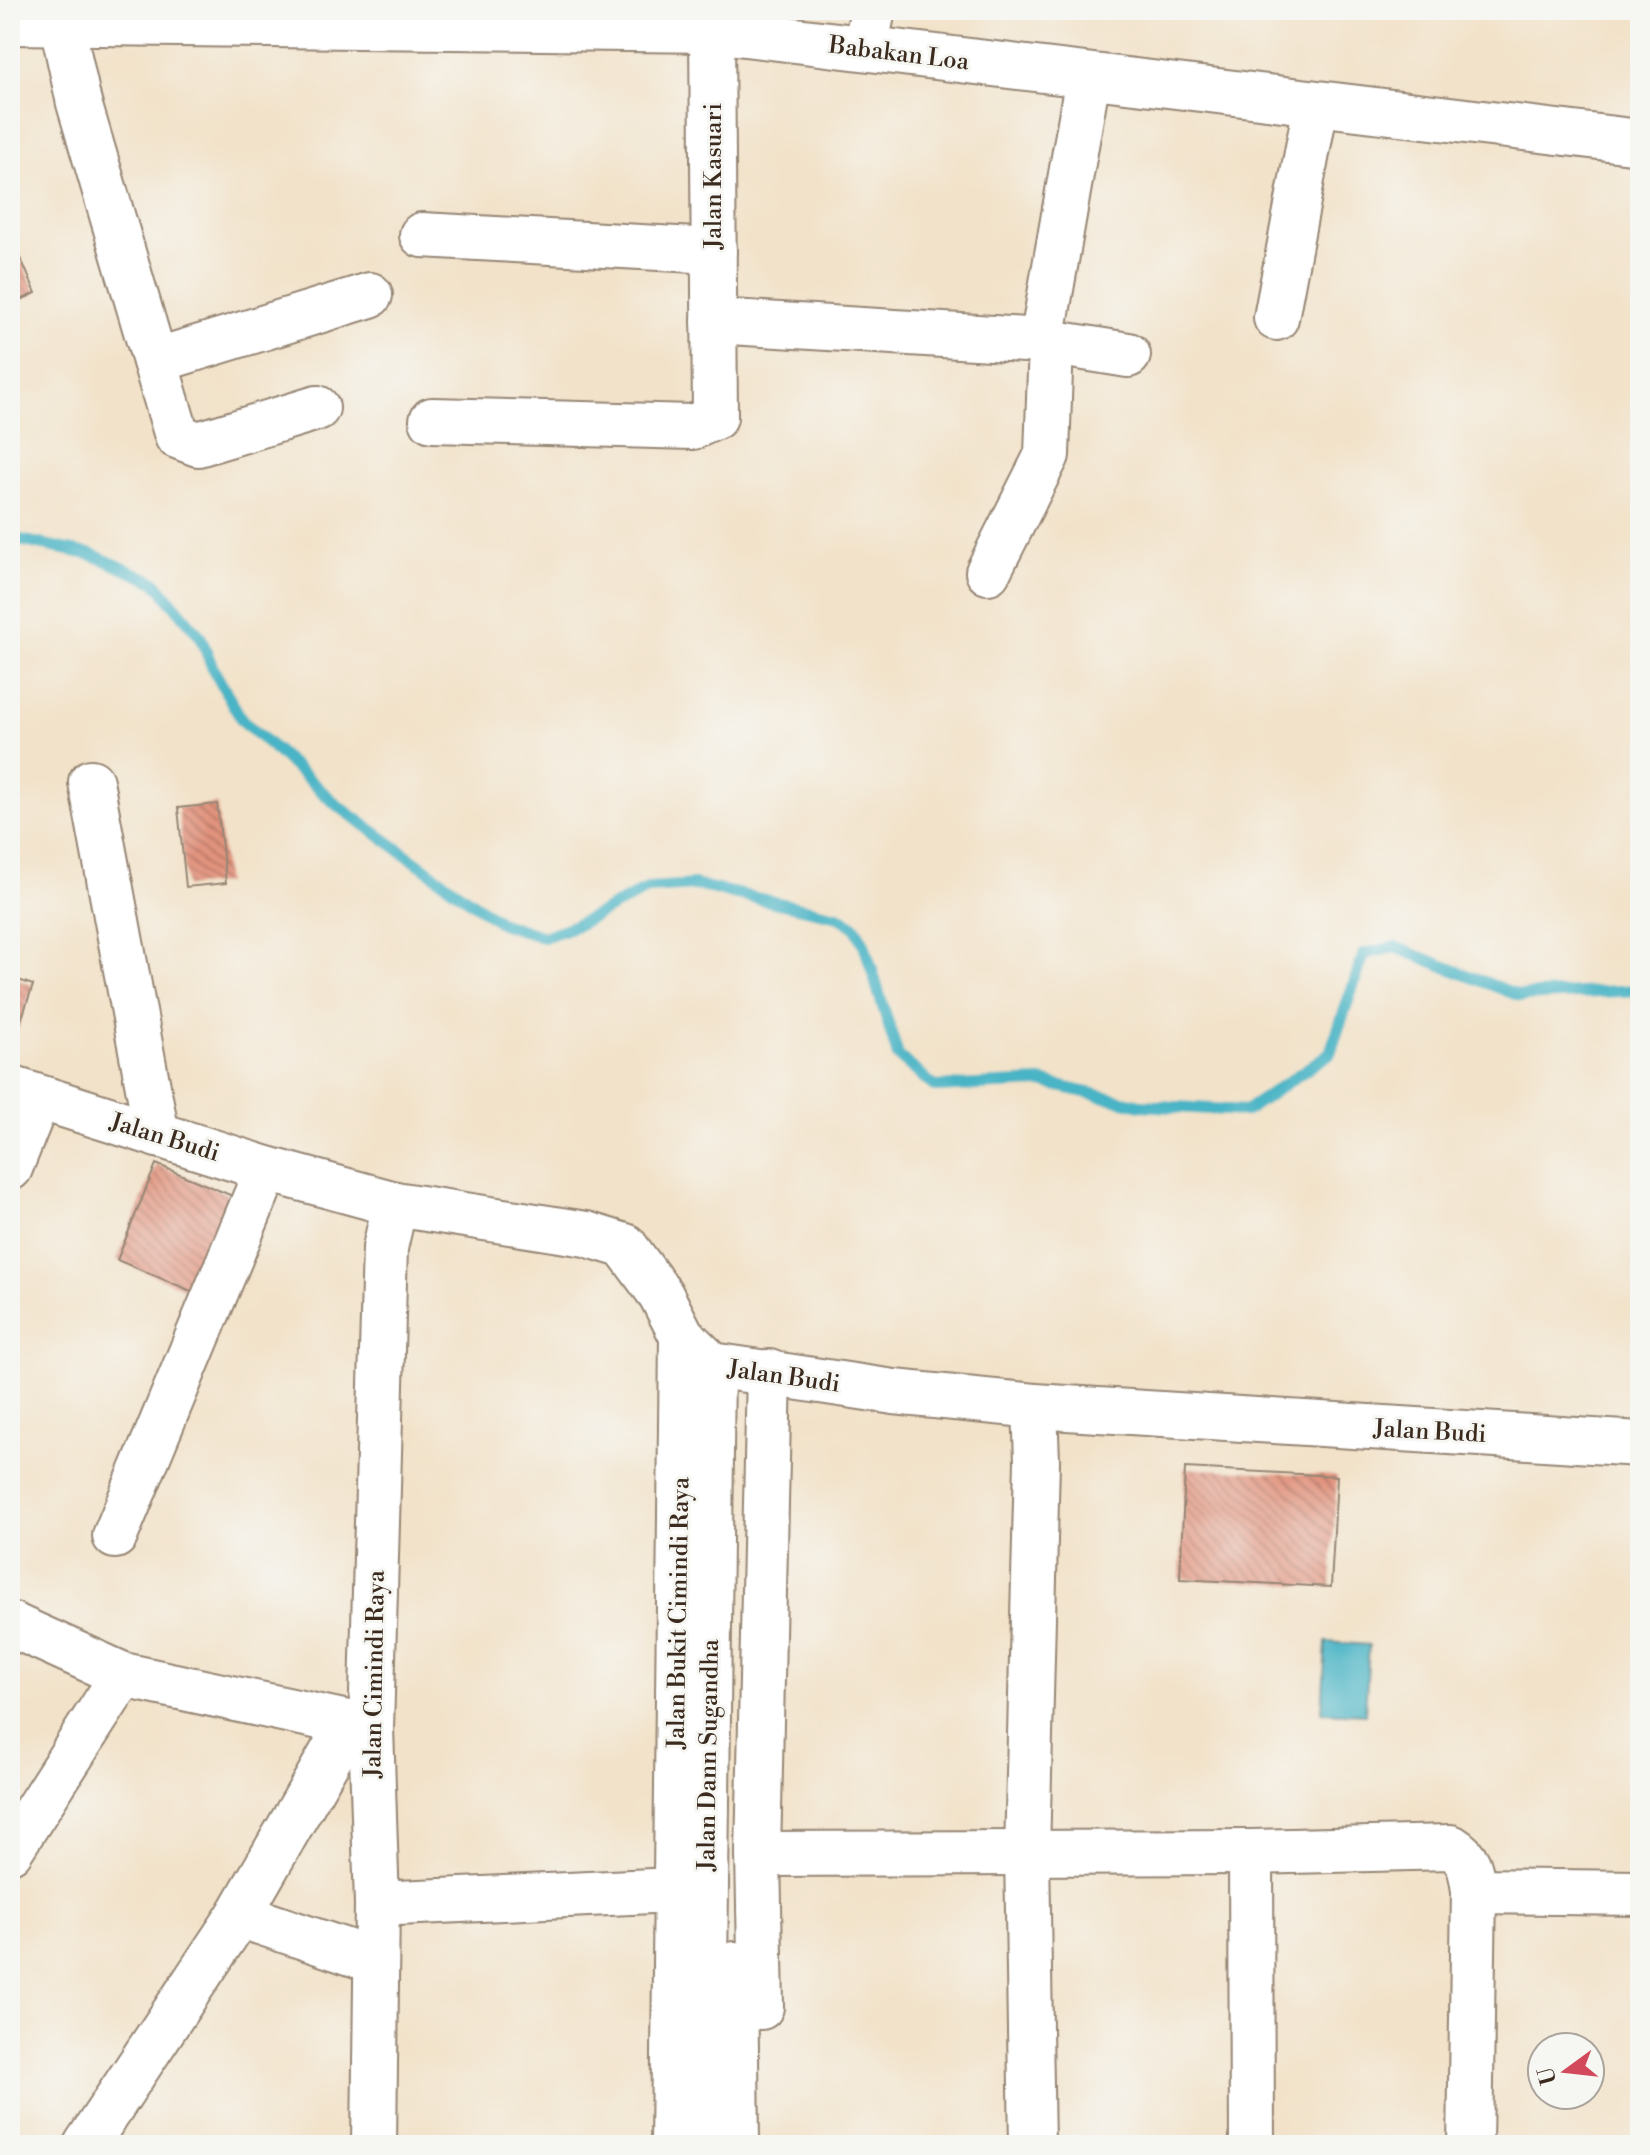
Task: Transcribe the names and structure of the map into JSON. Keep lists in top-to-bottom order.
{
  "streets": {
    "street": [
      "Babakan Loa",
      "Jalan Kasuari",
      "Jalan Budi",
      "Jalan Bukit Cimindi Raya",
      "Jalan Cimindi Raya",
      "Jalan Dann Sugandha"
    ]
  },
  "crossings": [
    ["Babakan Loa", "Jalan Kasuari"],
    ["Jalan Budi", "Jalan Bukit Cimindi Raya"],
    ["Jalan Budi", "Jalan Cimindi Raya"],
    ["Jalan Budi", "Jalan Dann Sugandha"],
    ["Jalan Bukit Cimindi Raya", "Jalan Dann Sugandha"]
  ],
  "north": "left"
}
